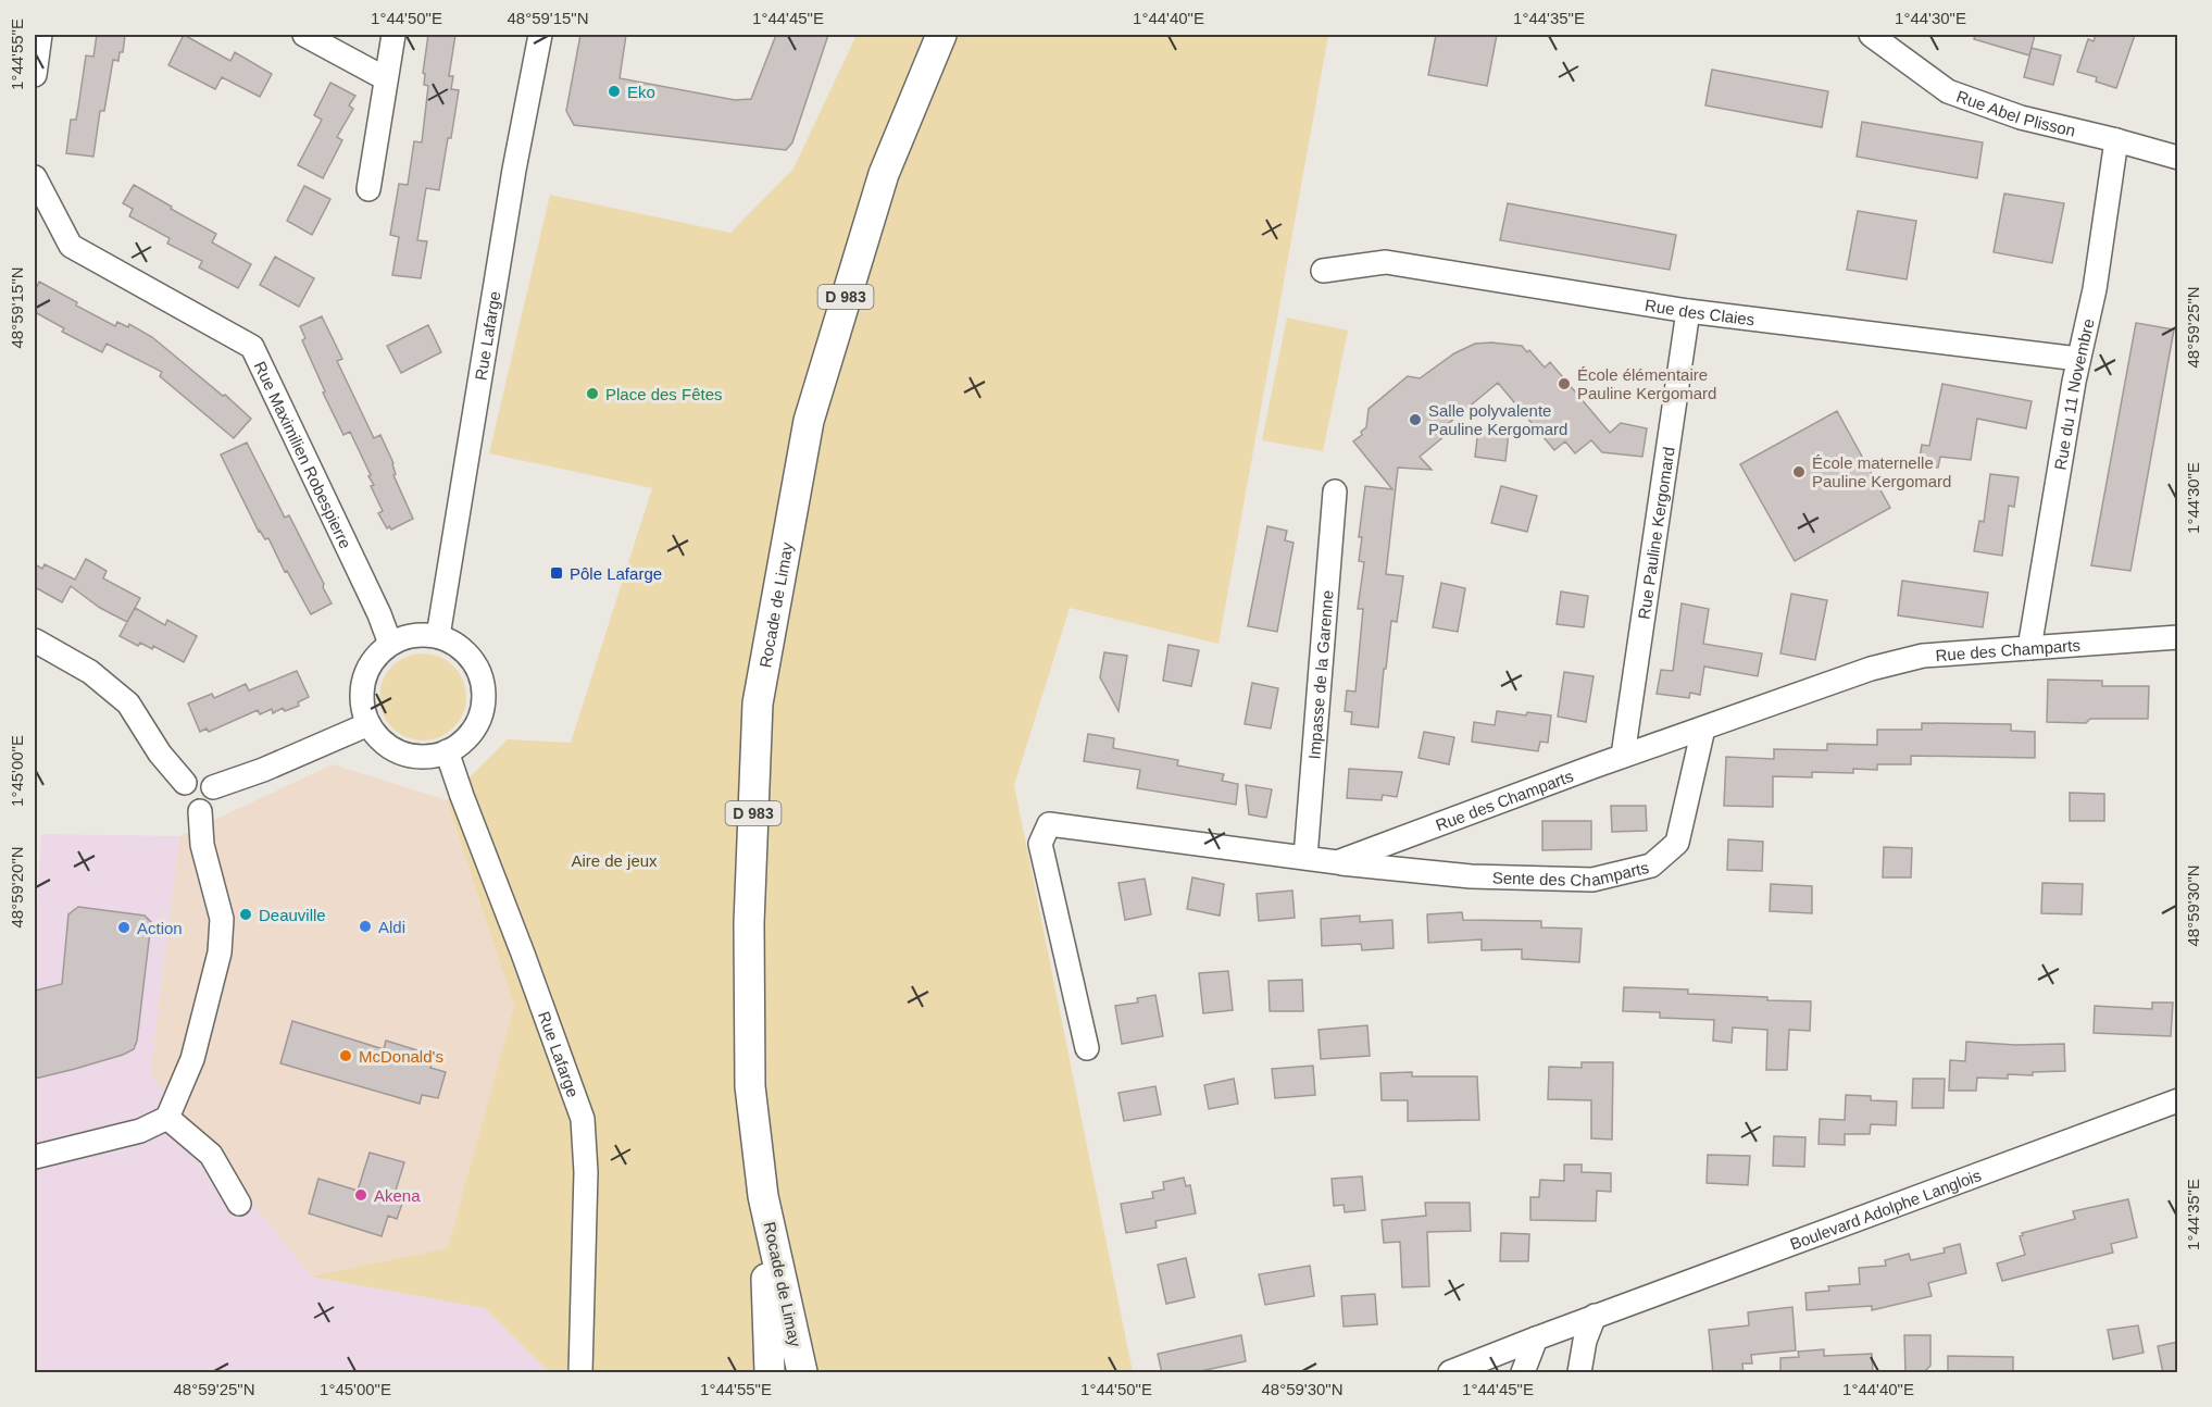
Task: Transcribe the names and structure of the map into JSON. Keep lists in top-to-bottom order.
{
  "streets": {
    "main road": ["D 983", "Rocade de Limay"],
    "street": [
      "Rue Abel Plisson",
      "Rue des Claies",
      "Rue Lafarge",
      "Rue du 11 Novembre",
      "Rue Maximilien Robespierre",
      "Rue Pauline Kergomard",
      "Rue des Champarts",
      "Impasse de la Garenne",
      "Sente des Champarts",
      "Boulevard Adolphe Langlois"
    ]
  },
  "crossings": [
    ["Rue Abel Plisson", "Rue du 11 Novembre"],
    ["Rue des Claies", "Rue du 11 Novembre"],
    ["Rue des Claies", "Rue Pauline Kergomard"],
    ["Rue Lafarge", "Rue Maximilien Robespierre"],
    ["Rue du 11 Novembre", "Rue des Champarts"],
    ["Rue Pauline Kergomard", "Rue des Champarts"],
    ["Rue des Champarts", "Sente des Champarts"]
  ],
  "parks": ["Aire de jeux"],
  "places": {
    "other": [
      "Eko",
      "École élémentaire Pauline Kergomard",
      "Place des Fêtes",
      "Salle polyvalente Pauline Kergomard",
      "École maternelle Pauline Kergomard",
      "Deauville",
      "Aldi",
      "Action",
      "McDonald's",
      "Akena"
    ],
    "transit": ["Pôle Lafarge"]
  },
  "coordinates": [
    "1°44'50\"E",
    "48°59'15\"N",
    "1°44'45\"E",
    "1°44'40\"E",
    "1°44'35\"E",
    "1°44'30\"E",
    "1°44'55\"E",
    "48°59'25\"N",
    "1°45'00\"E",
    "48°59'20\"N",
    "48°59'30\"N"
  ]
}
